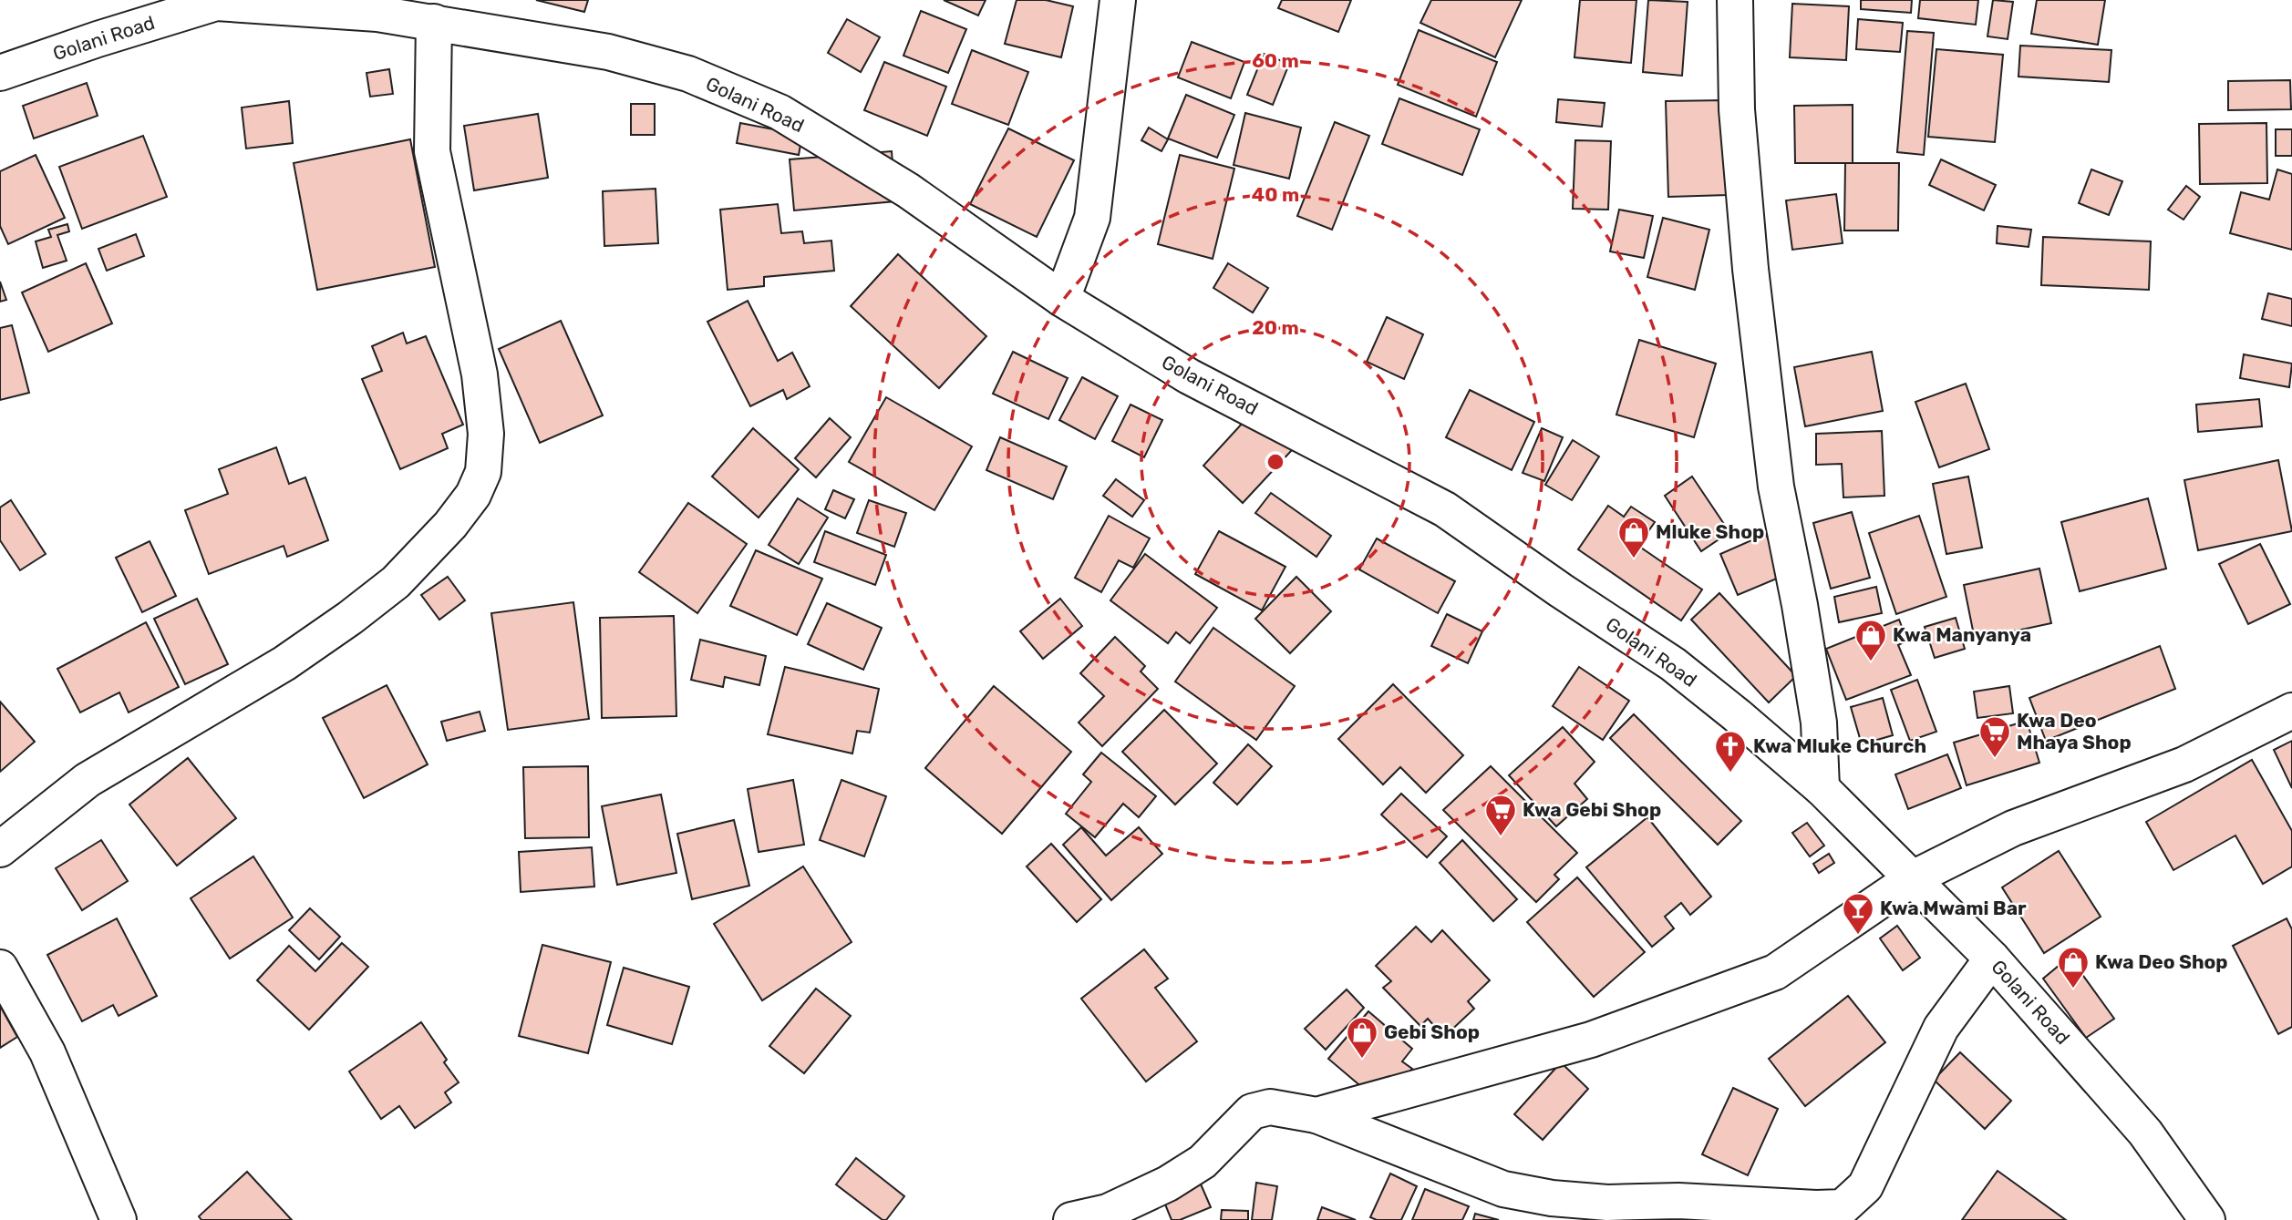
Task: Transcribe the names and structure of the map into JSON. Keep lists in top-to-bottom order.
{
  "streets": {
    "street": ["Golani Road"]
  },
  "places": {
    "shop": [
      "Mluke Shop",
      "Kwa Manyanya",
      "Kwa Deo Shop",
      "Gebi Shop"
    ],
    "supermarket": ["Kwa Deo Mhaya Shop", "Kwa Gebi Shop"],
    "church": ["Kwa Mluke Church"],
    "bar": ["Kwa Mwami Bar"]
  },
  "rings": ["60 m", "40 m", "20 m"]
}
